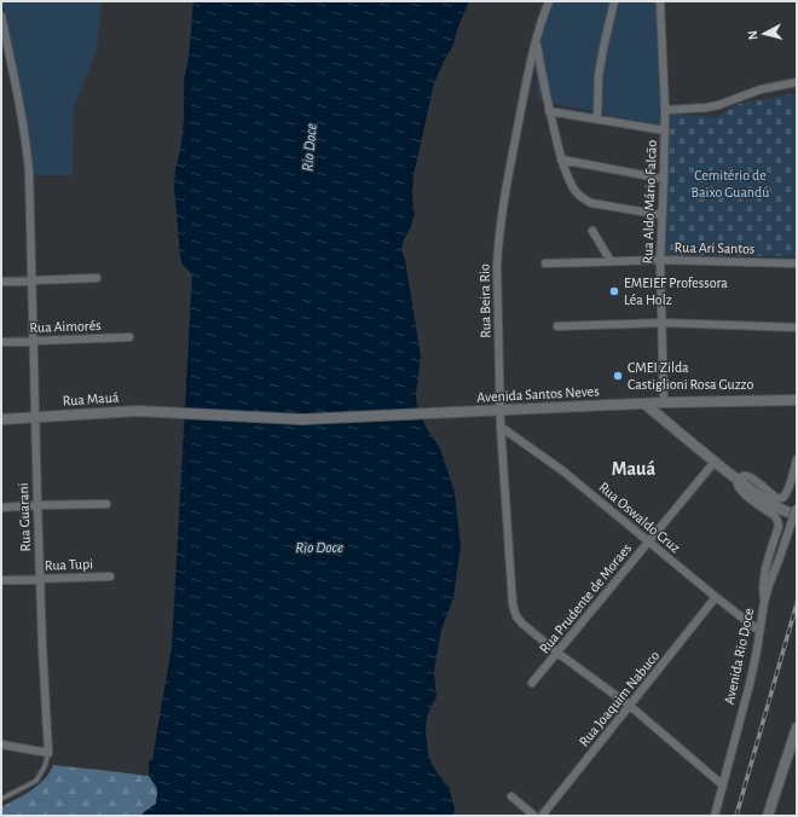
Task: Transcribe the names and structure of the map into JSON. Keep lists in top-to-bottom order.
{
  "streets": {
    "street": [
      "Rua Aldo Mário Falcão",
      "Rua Ari Santos",
      "Rua Beira Rio",
      "Rua Aimorés",
      "Avenida Santos Neves",
      "Rua Mauá",
      "Rua Guarani",
      "Rua Oswaldo Cruz",
      "Rua Tupi",
      "Rua Prudente de Moraes",
      "Avenida Rio Doce",
      "Rua Joaquim Nabuco"
    ]
  },
  "crossings": [
    ["Rua Aldo Mário Falcão", "Rua Ari Santos"],
    ["Rua Aldo Mário Falcão", "Avenida Santos Neves"],
    ["Rua Beira Rio", "Avenida Santos Neves"],
    ["Rua Beira Rio", "Rua Oswaldo Cruz"],
    ["Rua Beira Rio", "Rua Prudente de Moraes"],
    ["Rua Aimorés", "Rua Guarani"],
    ["Avenida Santos Neves", "Rua Mauá"],
    ["Rua Mauá", "Rua Guarani"],
    ["Rua Guarani", "Rua Tupi"],
    ["Rua Oswaldo Cruz", "Rua Prudente de Moraes"],
    ["Rua Oswaldo Cruz", "Avenida Rio Doce"],
    ["Rua Oswaldo Cruz", "Rua Joaquim Nabuco"]
  ],
  "districts": ["Mauá"],
  "water": ["Rio Doce"],
  "parks": ["Cemitério de Baixo Guandú"],
  "places": ["EMEIEF Professora Léa Holz", "CMEI Zilda Castiglioni Rosa Guzzo"],
  "north": "left"
}
